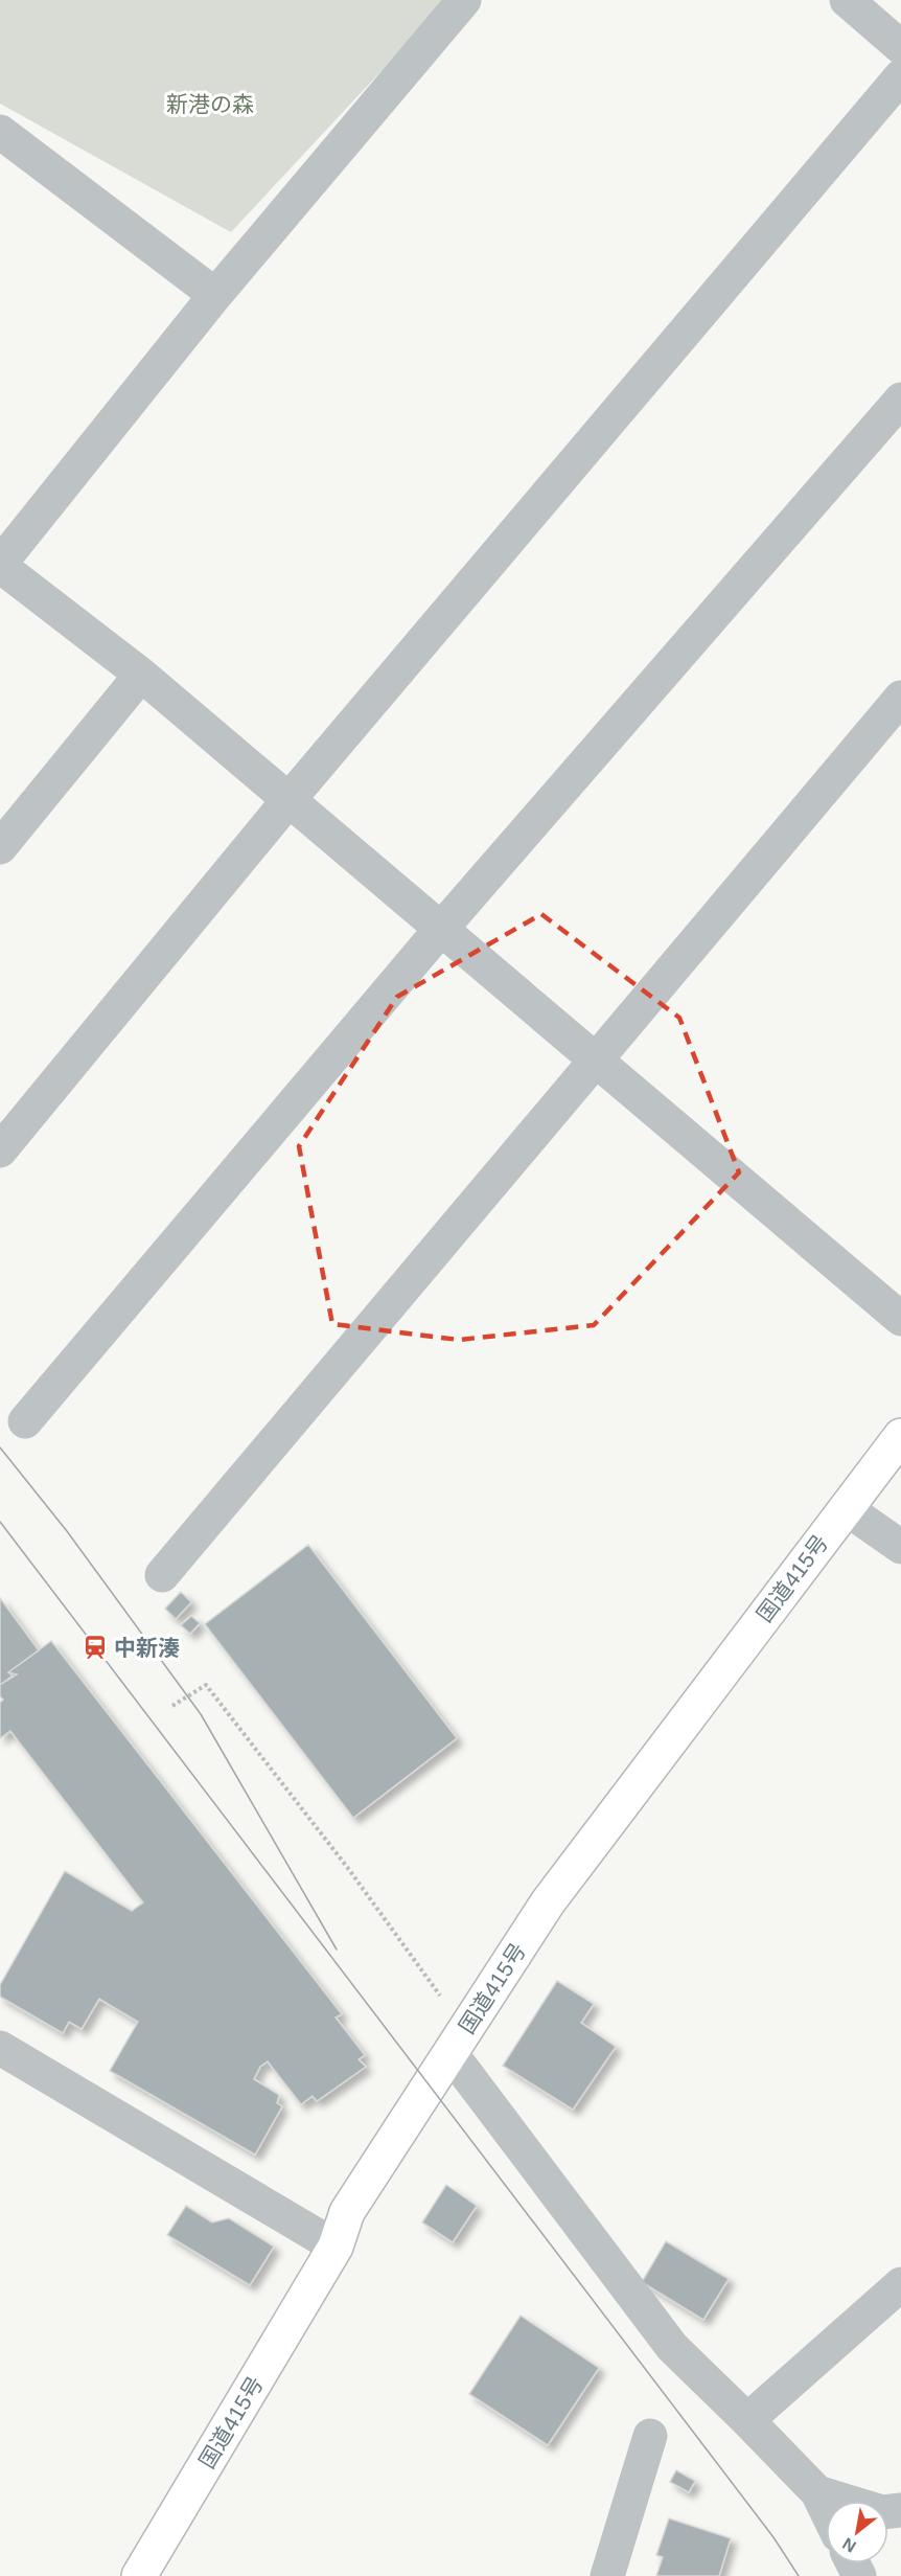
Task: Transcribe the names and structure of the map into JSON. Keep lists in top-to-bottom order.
{
  "streets": {
    "highway": ["国道415号"]
  },
  "parks": ["新港の森"],
  "places": {
    "station": ["中新湊"]
  },
  "north": "bottom left"
}
